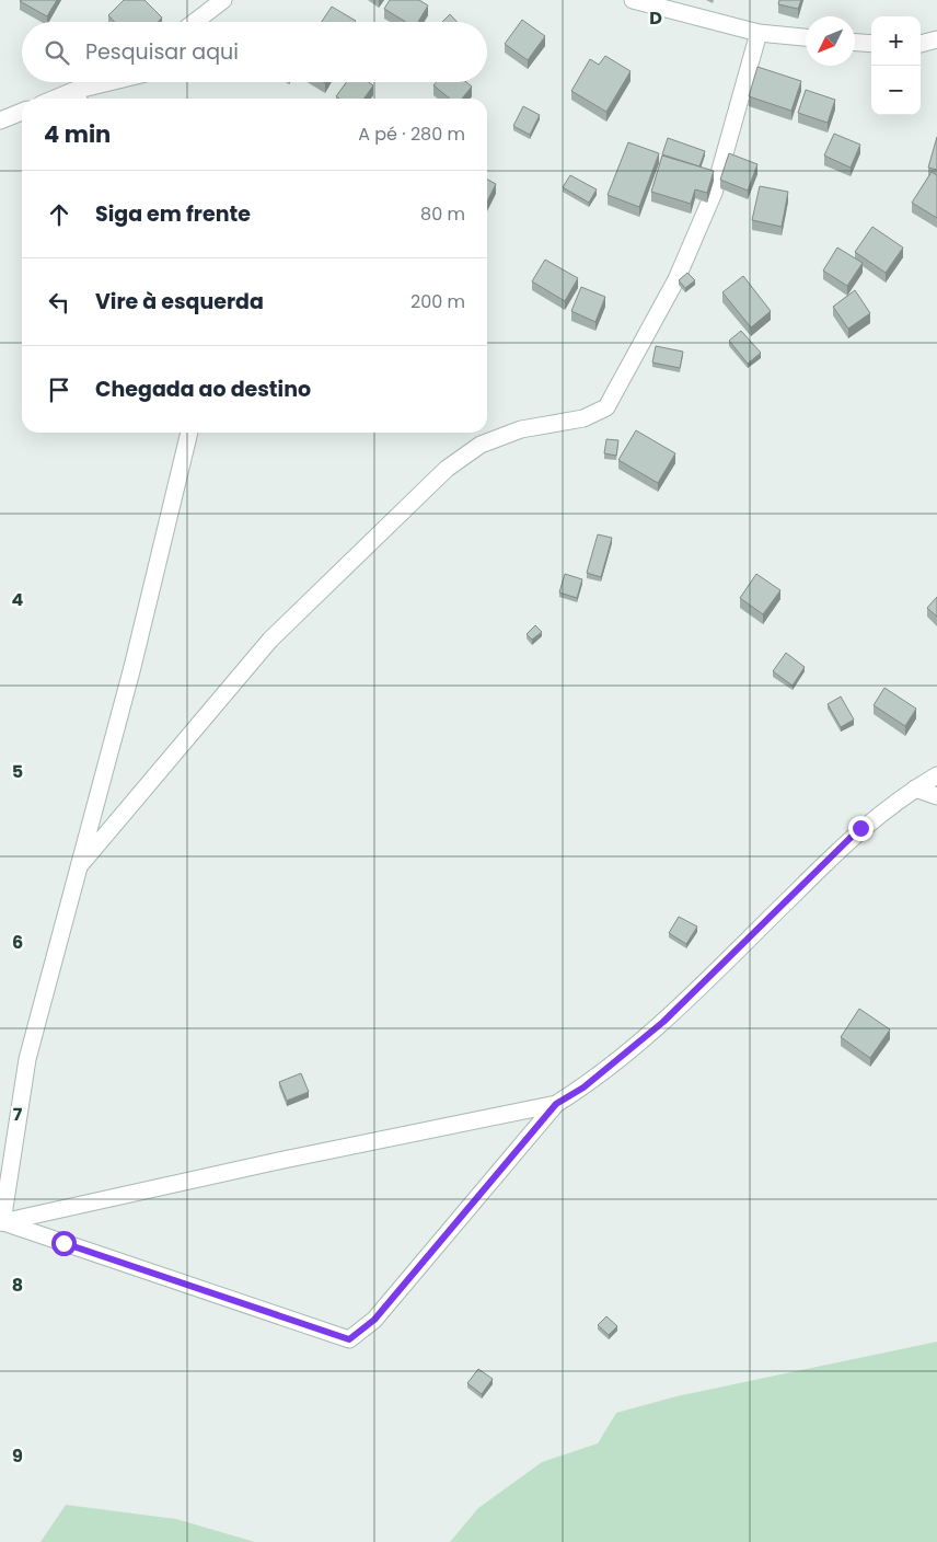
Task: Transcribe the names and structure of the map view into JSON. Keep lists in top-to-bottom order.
{
  "north": "bottom left",
  "page": {
    "map_buttons": ["+", "−"],
    "search": "Pesquisar aqui",
    "heading": ["4 min", "A pé · 280 m"],
    "list": [
      ["Siga em frente", "80 m"],
      ["Vire à esquerda", "200 m"],
      "Chegada ao destino"
    ]
  },
  "grid": {
    "columns": ["D"],
    "rows": [
      "4",
      "5",
      "6",
      "7",
      "8",
      "9"
    ]
  }
}
